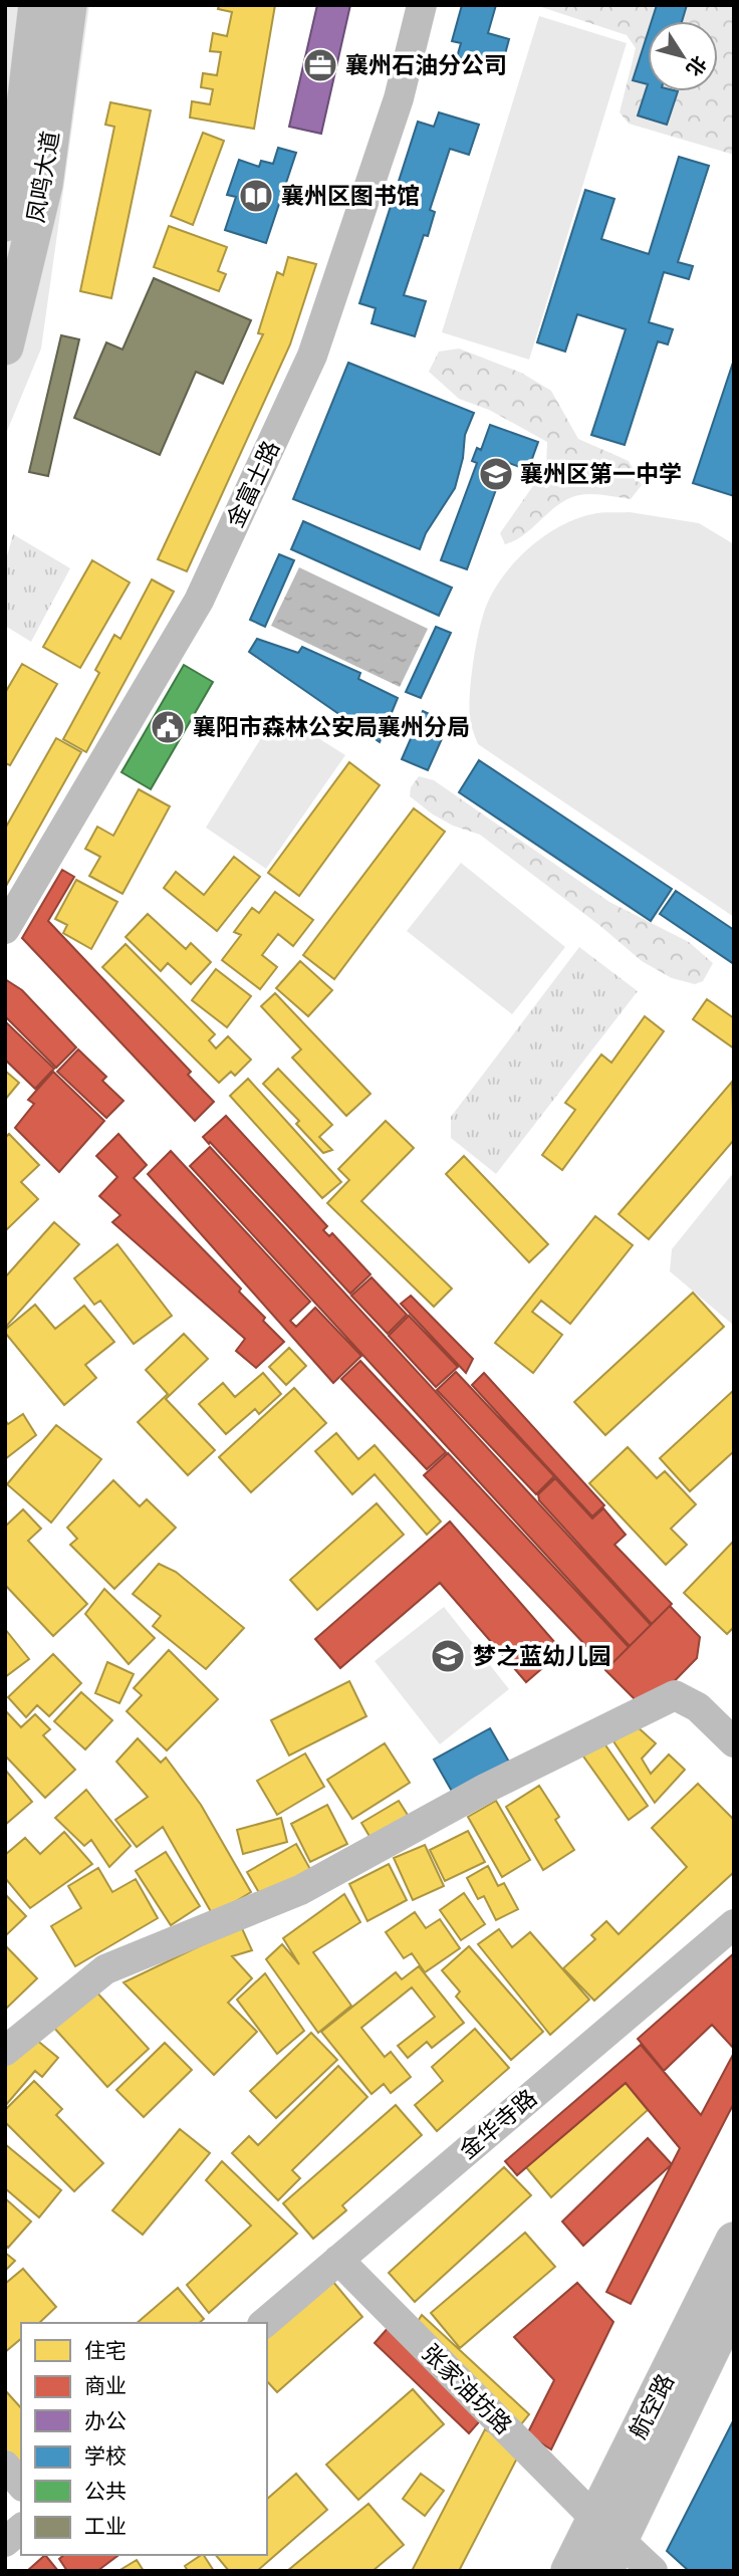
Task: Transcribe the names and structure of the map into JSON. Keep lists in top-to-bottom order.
{
  "streets": {
    "main road": ["凤鸣大道", "航空路"],
    "street": ["金富士路", "金华寺路", "张家油坊路"]
  },
  "crossings": [
    ["金华寺路", "张家油坊路"],
    ["张家油坊路", "航空路"]
  ],
  "places": {
    "office": ["襄州石油分公司"],
    "library": ["襄州区图书馆"],
    "school or university": ["襄州区第一中学", "梦之蓝幼儿园"],
    "public building": ["襄阳市森林公安局襄州分局"]
  },
  "legend": [
    "住宅",
    "商业",
    "办公",
    "学校",
    "公共",
    "工业"
  ],
  "north": "bottom right"
}
